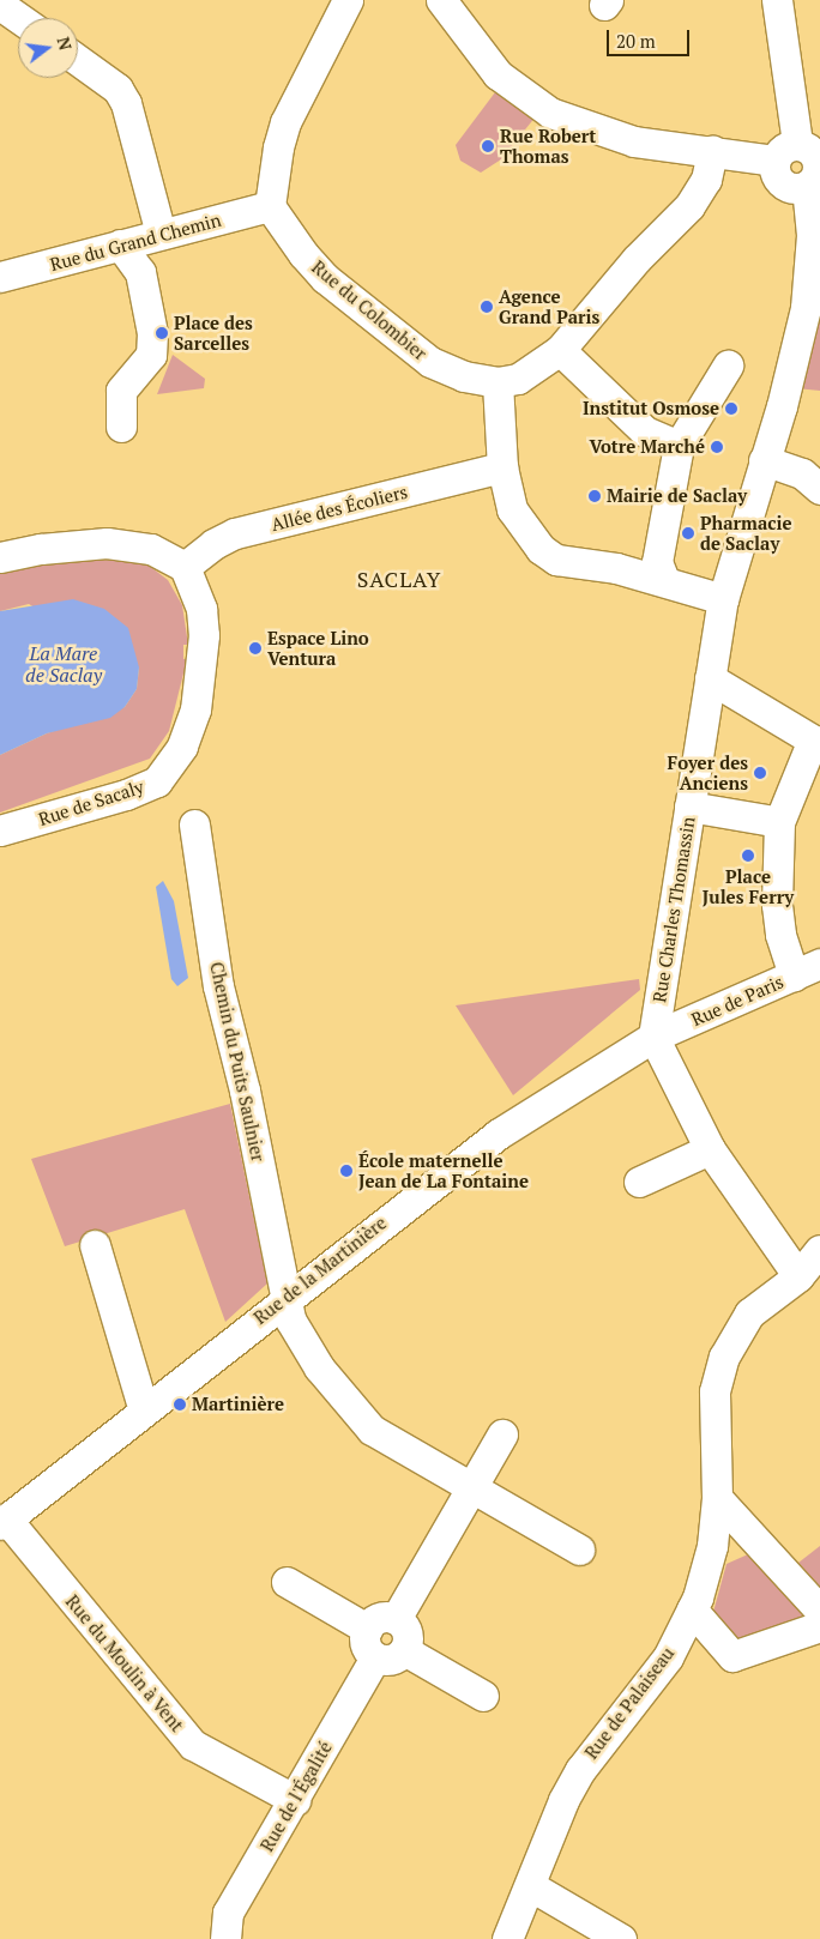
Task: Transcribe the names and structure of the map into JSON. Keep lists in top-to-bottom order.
{
  "streets": {
    "street": [
      "Rue du Grand Chemin",
      "Rue du Colombier",
      "Allée des Écoliers",
      "Rue de Sacaly",
      "Rue Charles Thomassin",
      "Rue de Paris",
      "Chemin du Puits Saulnier",
      "Rue de la Martinière",
      "Rue du Moulin à Vent",
      "Rue de Palaiseau",
      "Rue de l'Égalité"
    ]
  },
  "crossings": [
    ["Rue du Grand Chemin", "Rue du Colombier"],
    ["Allée des Écoliers", "Rue de Sacaly"],
    ["Rue Charles Thomassin", "Rue de Paris"],
    ["Rue Charles Thomassin", "Rue de la Martinière"],
    ["Rue de Paris", "Rue de la Martinière"],
    ["Chemin du Puits Saulnier", "Rue de la Martinière"],
    ["Rue de la Martinière", "Rue du Moulin à Vent"],
    ["Rue du Moulin à Vent", "Rue de l'Égalité"]
  ],
  "districts": ["SACLAY"],
  "water": ["La Mare de Saclay"],
  "places": [
    "Rue Robert Thomas",
    "Agence Grand Paris",
    "Place des Sarcelles",
    "Institut Osmose",
    "Votre Marché",
    "Mairie de Saclay",
    "Pharmacie de Saclay",
    "Espace Lino Ventura",
    "Foyer des Anciens",
    "Place Jules Ferry",
    "École maternelle Jean de La Fontaine",
    "Martinière"
  ],
  "scale_bar": "20 m",
  "north": "right"
}
